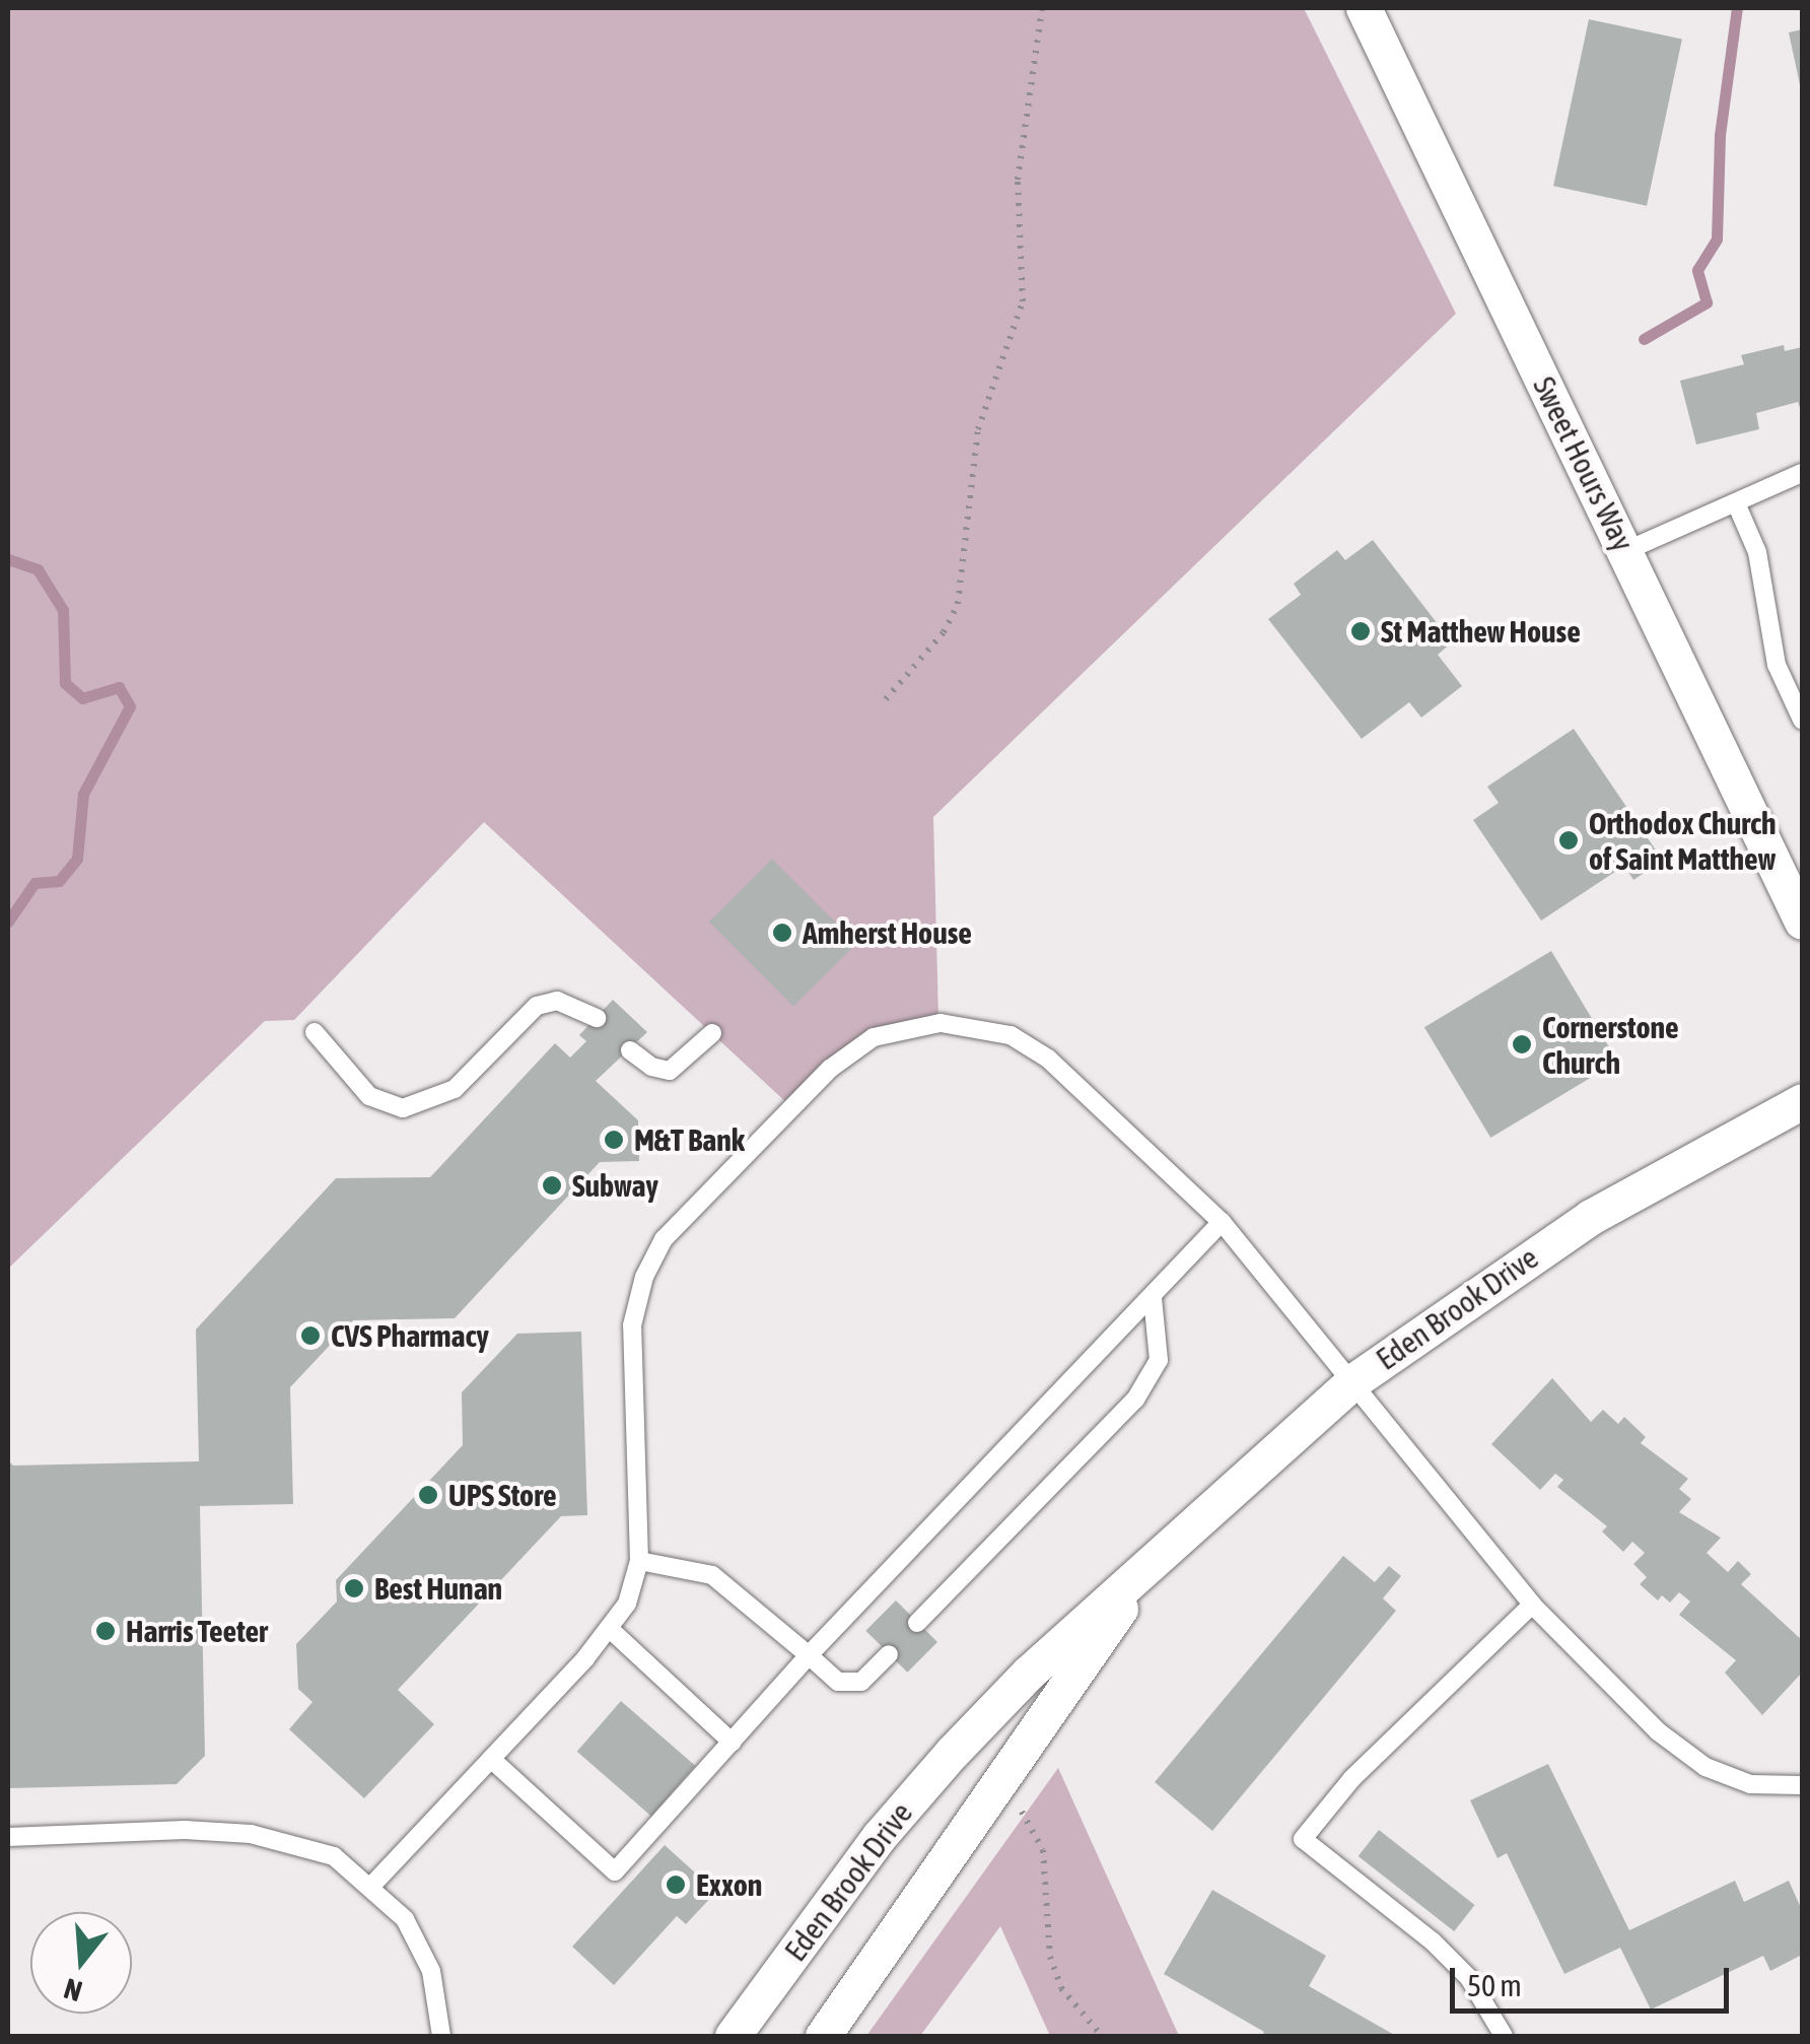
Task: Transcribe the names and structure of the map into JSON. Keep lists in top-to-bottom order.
{
  "streets": {
    "street": ["Sweet Hours Way", "Eden Brook Drive"]
  },
  "places": [
    "St Matthew House",
    "Orthodox Church of Saint Matthew",
    "Amherst House",
    "Cornerstone Church",
    "M&T Bank",
    "Subway",
    "CVS Pharmacy",
    "UPS Store",
    "Best Hunan",
    "Harris Teeter",
    "Exxon"
  ],
  "scale_bar": "50 m",
  "north": "bottom"
}
